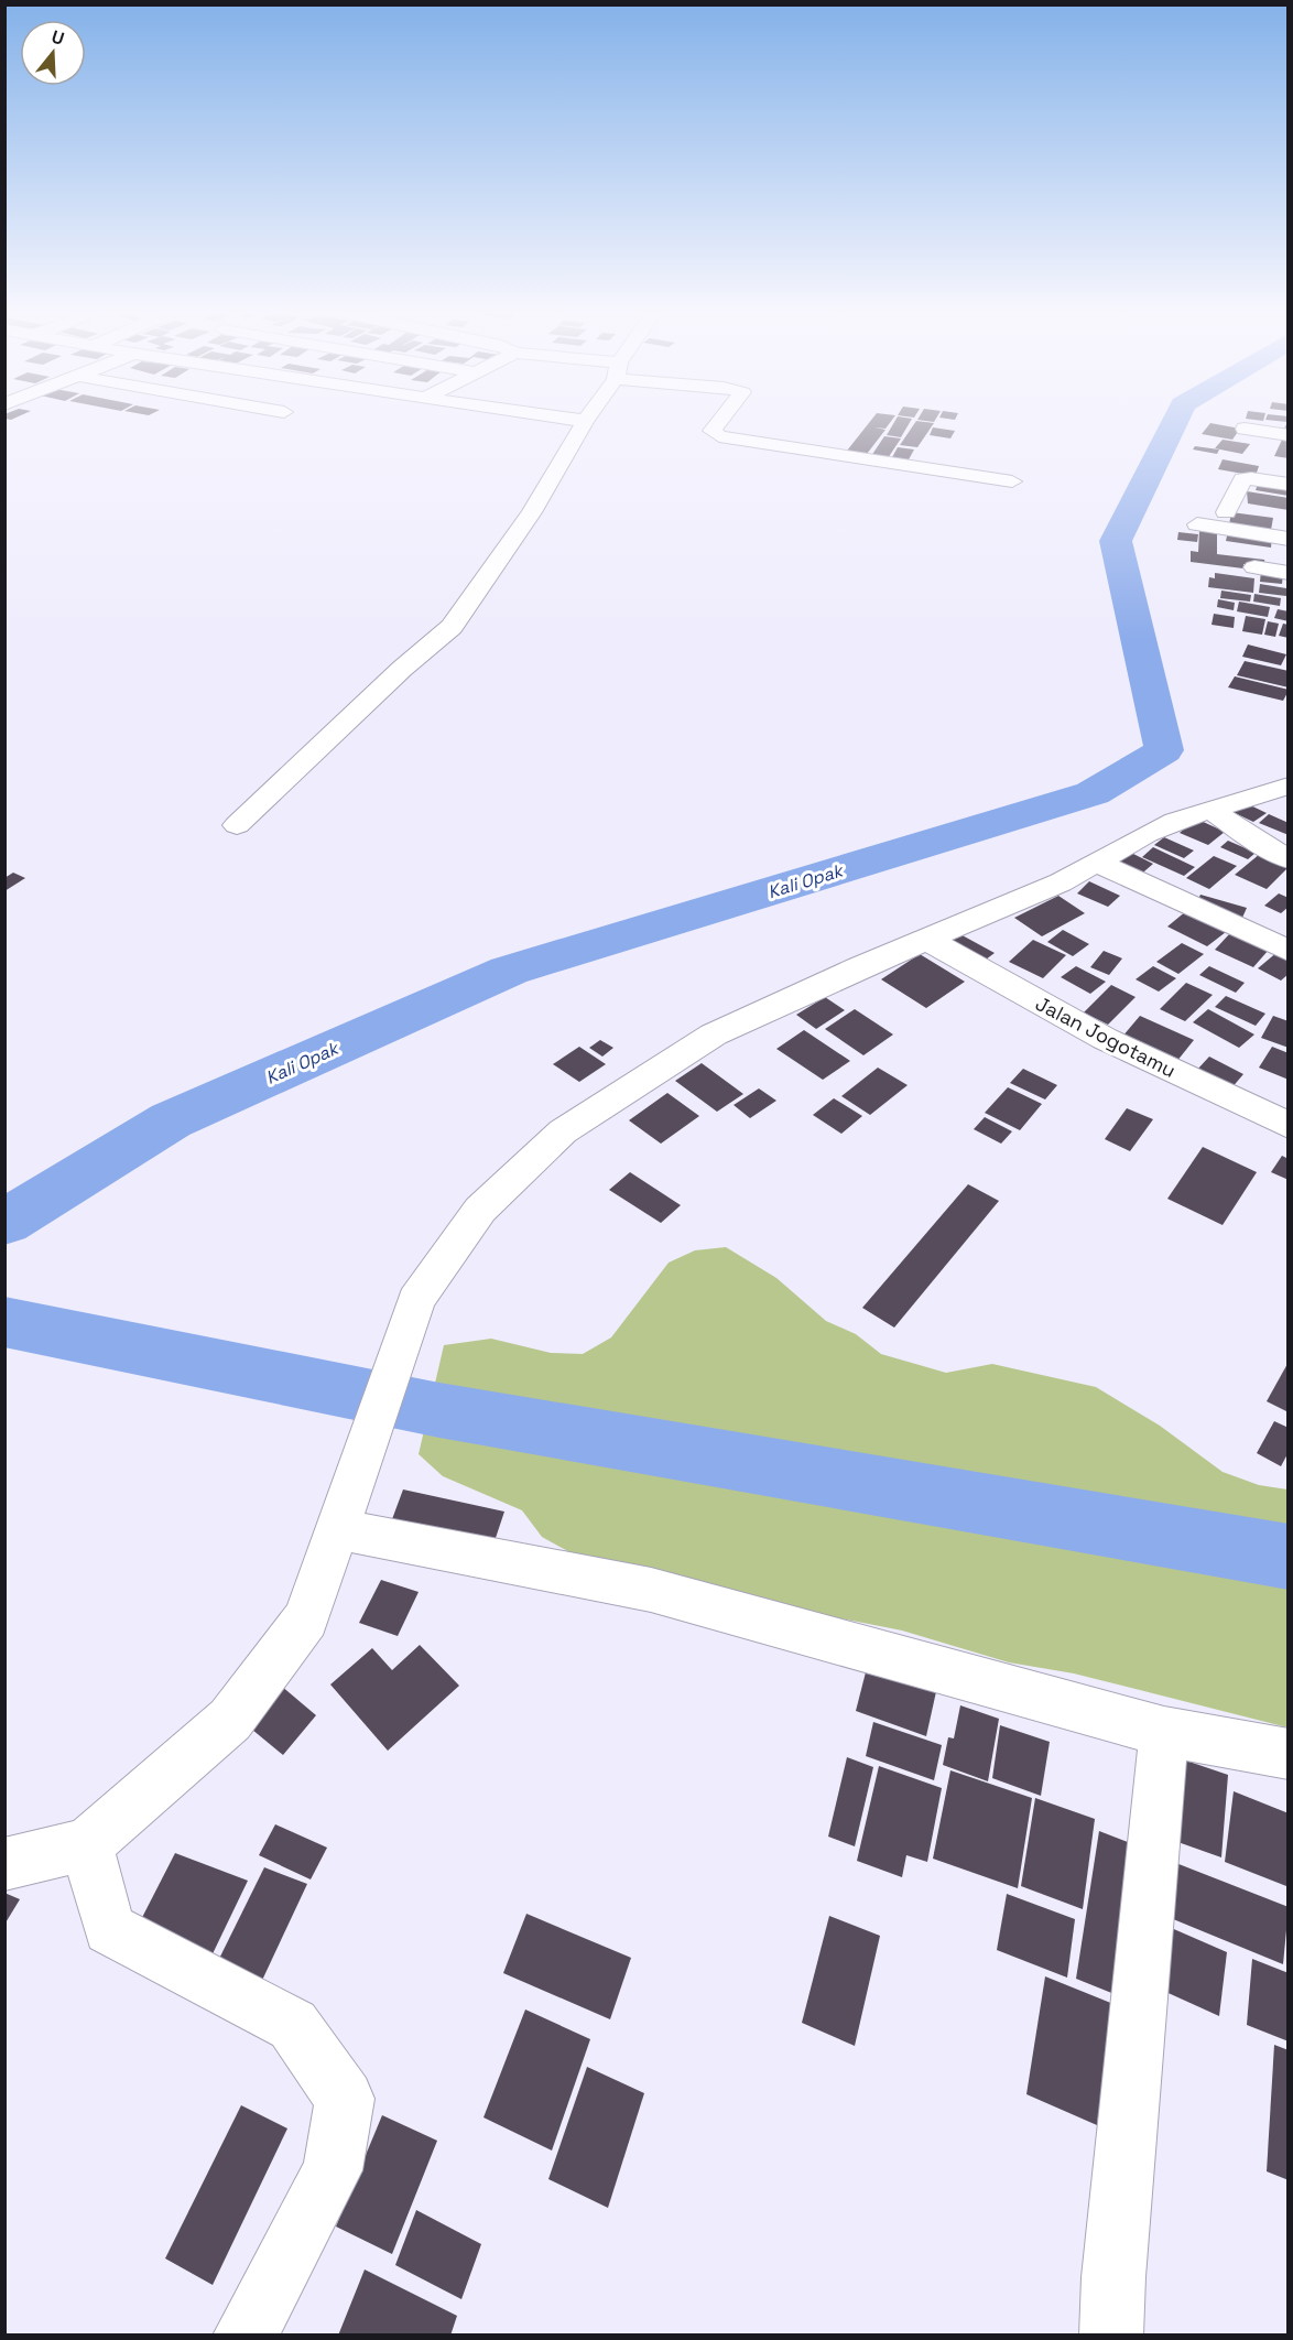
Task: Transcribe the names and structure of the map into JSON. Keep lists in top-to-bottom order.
{
  "streets": {
    "street": ["Jalan Jogotamu"]
  },
  "water": ["Kali Opak"],
  "north": "top"
}
